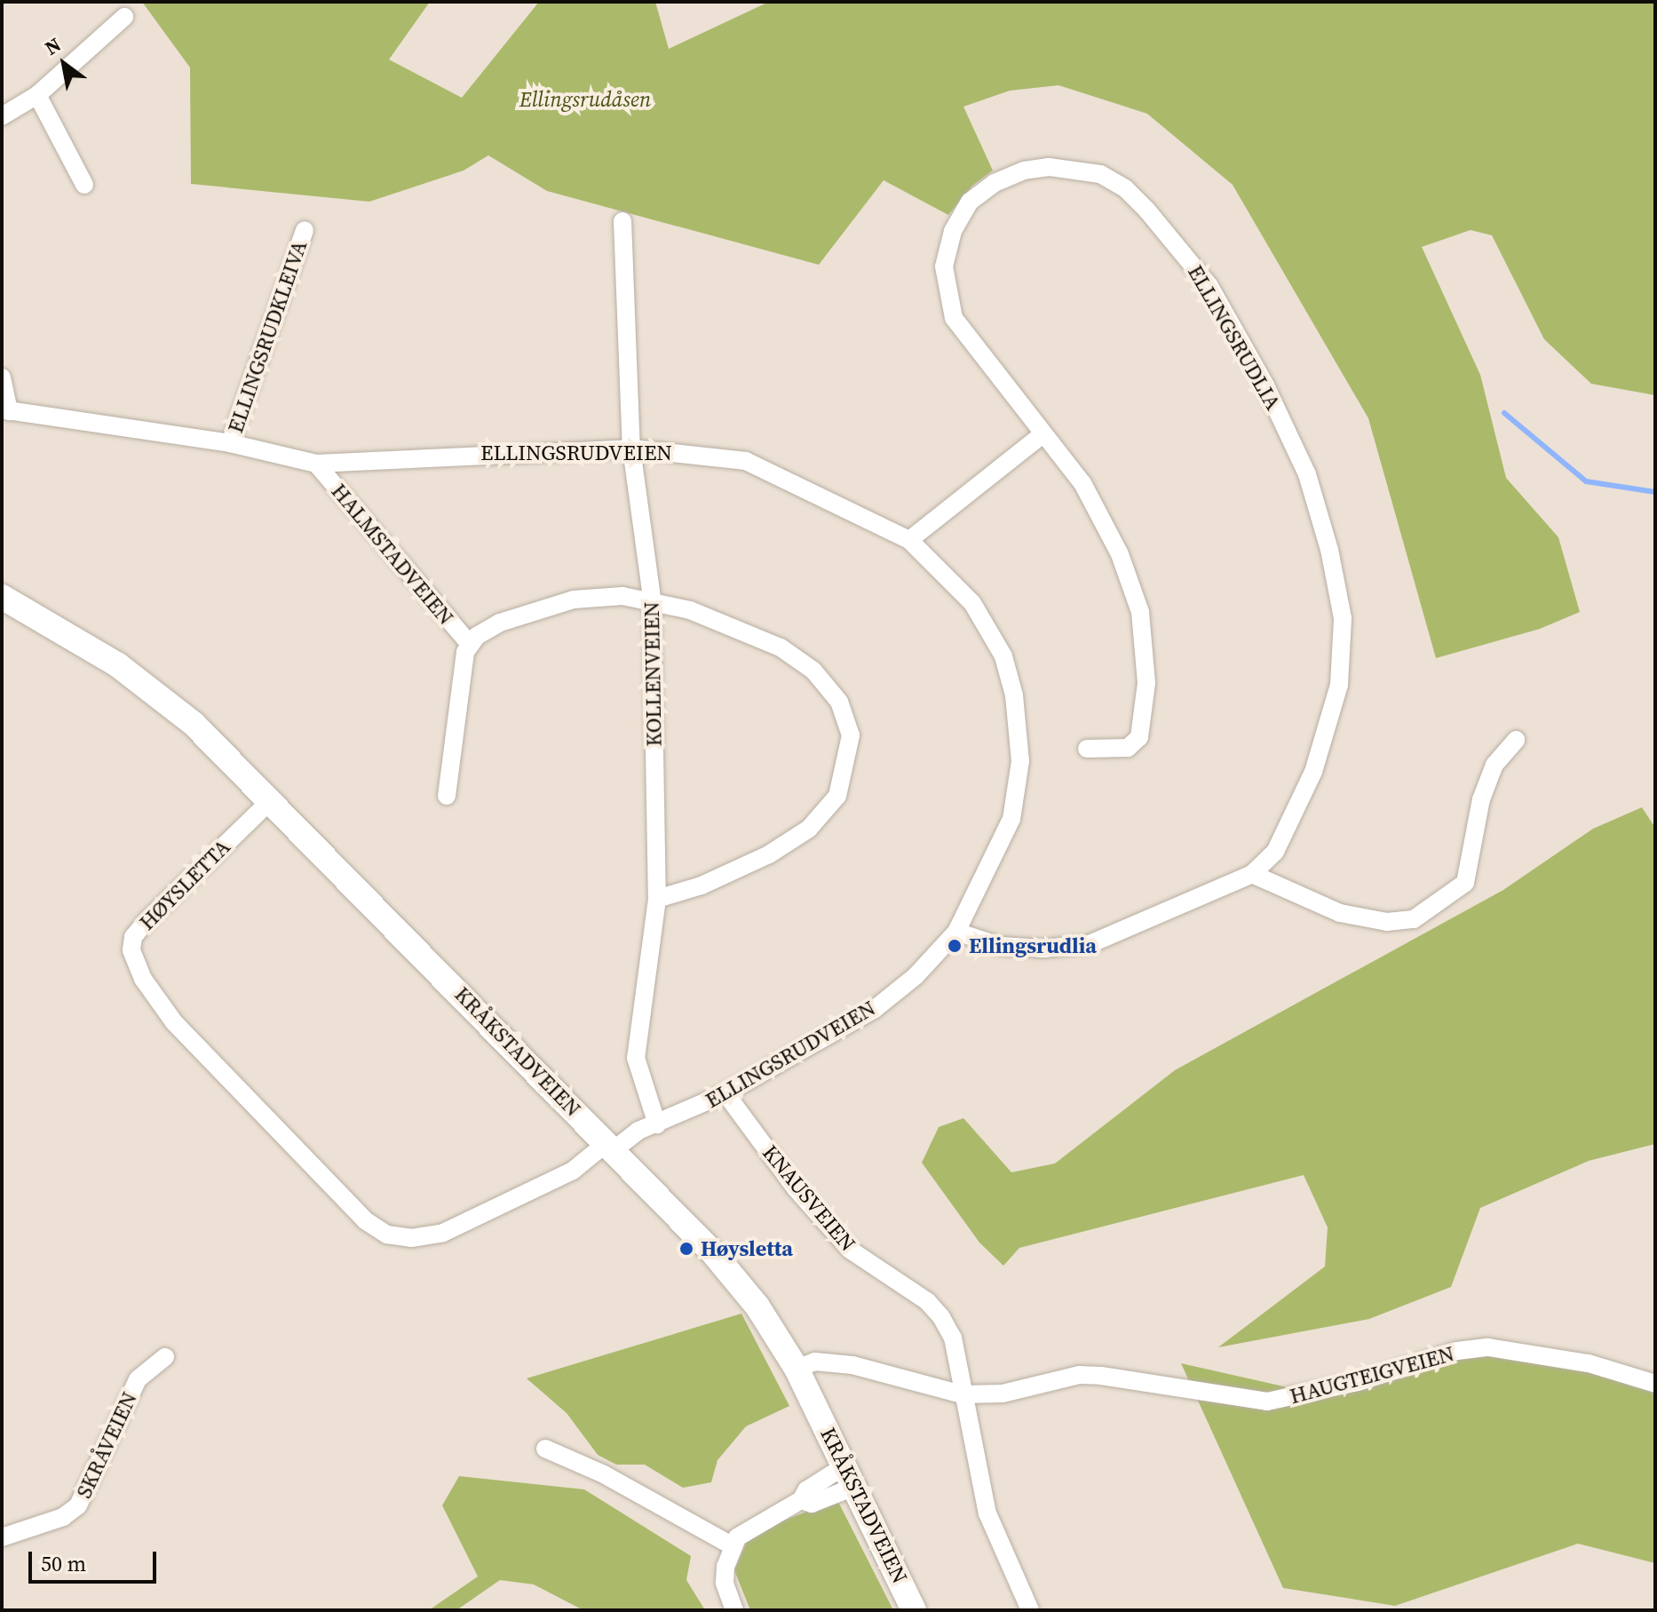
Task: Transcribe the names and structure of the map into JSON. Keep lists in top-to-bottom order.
{
  "streets": {
    "main road": ["KRÅKSTADVEIEN"],
    "street": [
      "ELLINGSRUDKLEIVA",
      "ELLINGSRUDLIA",
      "ELLINGSRUDVEIEN",
      "HALMSTADVEIEN",
      "KOLLENVEIEN",
      "HØYSLETTA",
      "KNAUSVEIEN",
      "HAUGTEIGVEIEN",
      "SKRÅVEIEN"
    ]
  },
  "crossings": [
    ["ELLINGSRUDKLEIVA", "ELLINGSRUDVEIEN"],
    ["ELLINGSRUDLIA", "ELLINGSRUDVEIEN"],
    ["ELLINGSRUDVEIEN", "HALMSTADVEIEN"],
    ["ELLINGSRUDVEIEN", "KOLLENVEIEN"],
    ["ELLINGSRUDVEIEN", "HØYSLETTA"],
    ["ELLINGSRUDVEIEN", "KRÅKSTADVEIEN"],
    ["ELLINGSRUDVEIEN", "KNAUSVEIEN"],
    ["HALMSTADVEIEN", "KOLLENVEIEN"],
    ["HØYSLETTA", "KRÅKSTADVEIEN"],
    ["KRÅKSTADVEIEN", "HAUGTEIGVEIEN"],
    ["KNAUSVEIEN", "HAUGTEIGVEIEN"]
  ],
  "parks": ["Ellingsrudåsen"],
  "places": ["Ellingsrudlia", "Høysletta"],
  "scale_bar": "50 m",
  "north": "top left"
}
